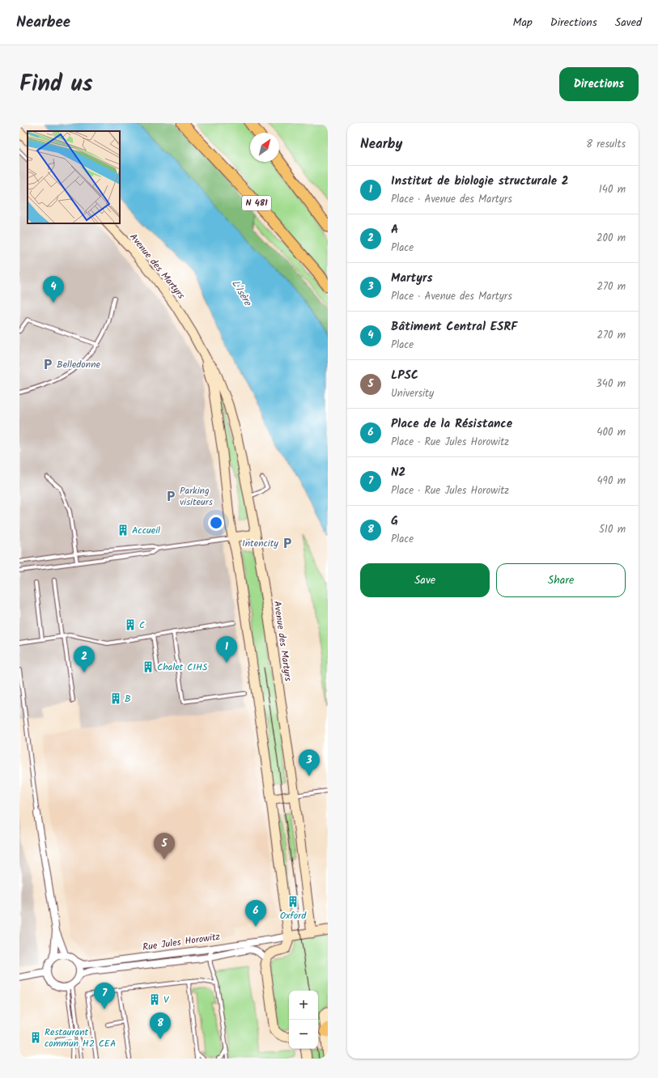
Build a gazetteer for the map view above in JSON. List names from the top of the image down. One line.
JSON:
{"streets":{"highway":["N 481"],"main road":["Avenue des Martyrs"],"street":["Rue Jules Horowitz"]},"crossings":[["Avenue des Martyrs","Rue Jules Horowitz"]],"water":["L'Isère"],"places":{"parking":["Belledonne","Parking visiteurs","Intencity"],"building":["Accueil","C","Chalet CIHS","B","Oxford","V","Restaurant commun H2 CEA"]},"north":"top right","page":{"header":"Nearbee","nav":["Map","Directions","Saved"],"title":"Find us","buttons":["Directions",["Save","Share"]],"heading":["Nearby","8 results"],"list":[{"mark":"1","name":"Institut de biologie structurale 2","note":"Place · Avenue des Martyrs","value":"140 m"},{"mark":"2","name":"A","note":"Place","value":"200 m"},{"mark":"3","name":"Martyrs","note":"Place · Avenue des Martyrs","value":"270 m"},{"mark":"4","name":"Bâtiment Central ESRF","note":"Place","value":"270 m"},{"mark":"5","name":"LPSC","note":"University","value":"340 m"},{"mark":"6","name":"Place de la Résistance","note":"Place · Rue Jules Horowitz","value":"400 m"},{"mark":"7","name":"N2","note":"Place · Rue Jules Horowitz","value":"490 m"},{"mark":"8","name":"G","note":"Place","value":"510 m"}],"pins":["4","1","2","3","5","6","7","8"],"map_buttons":["+","−"]}}
